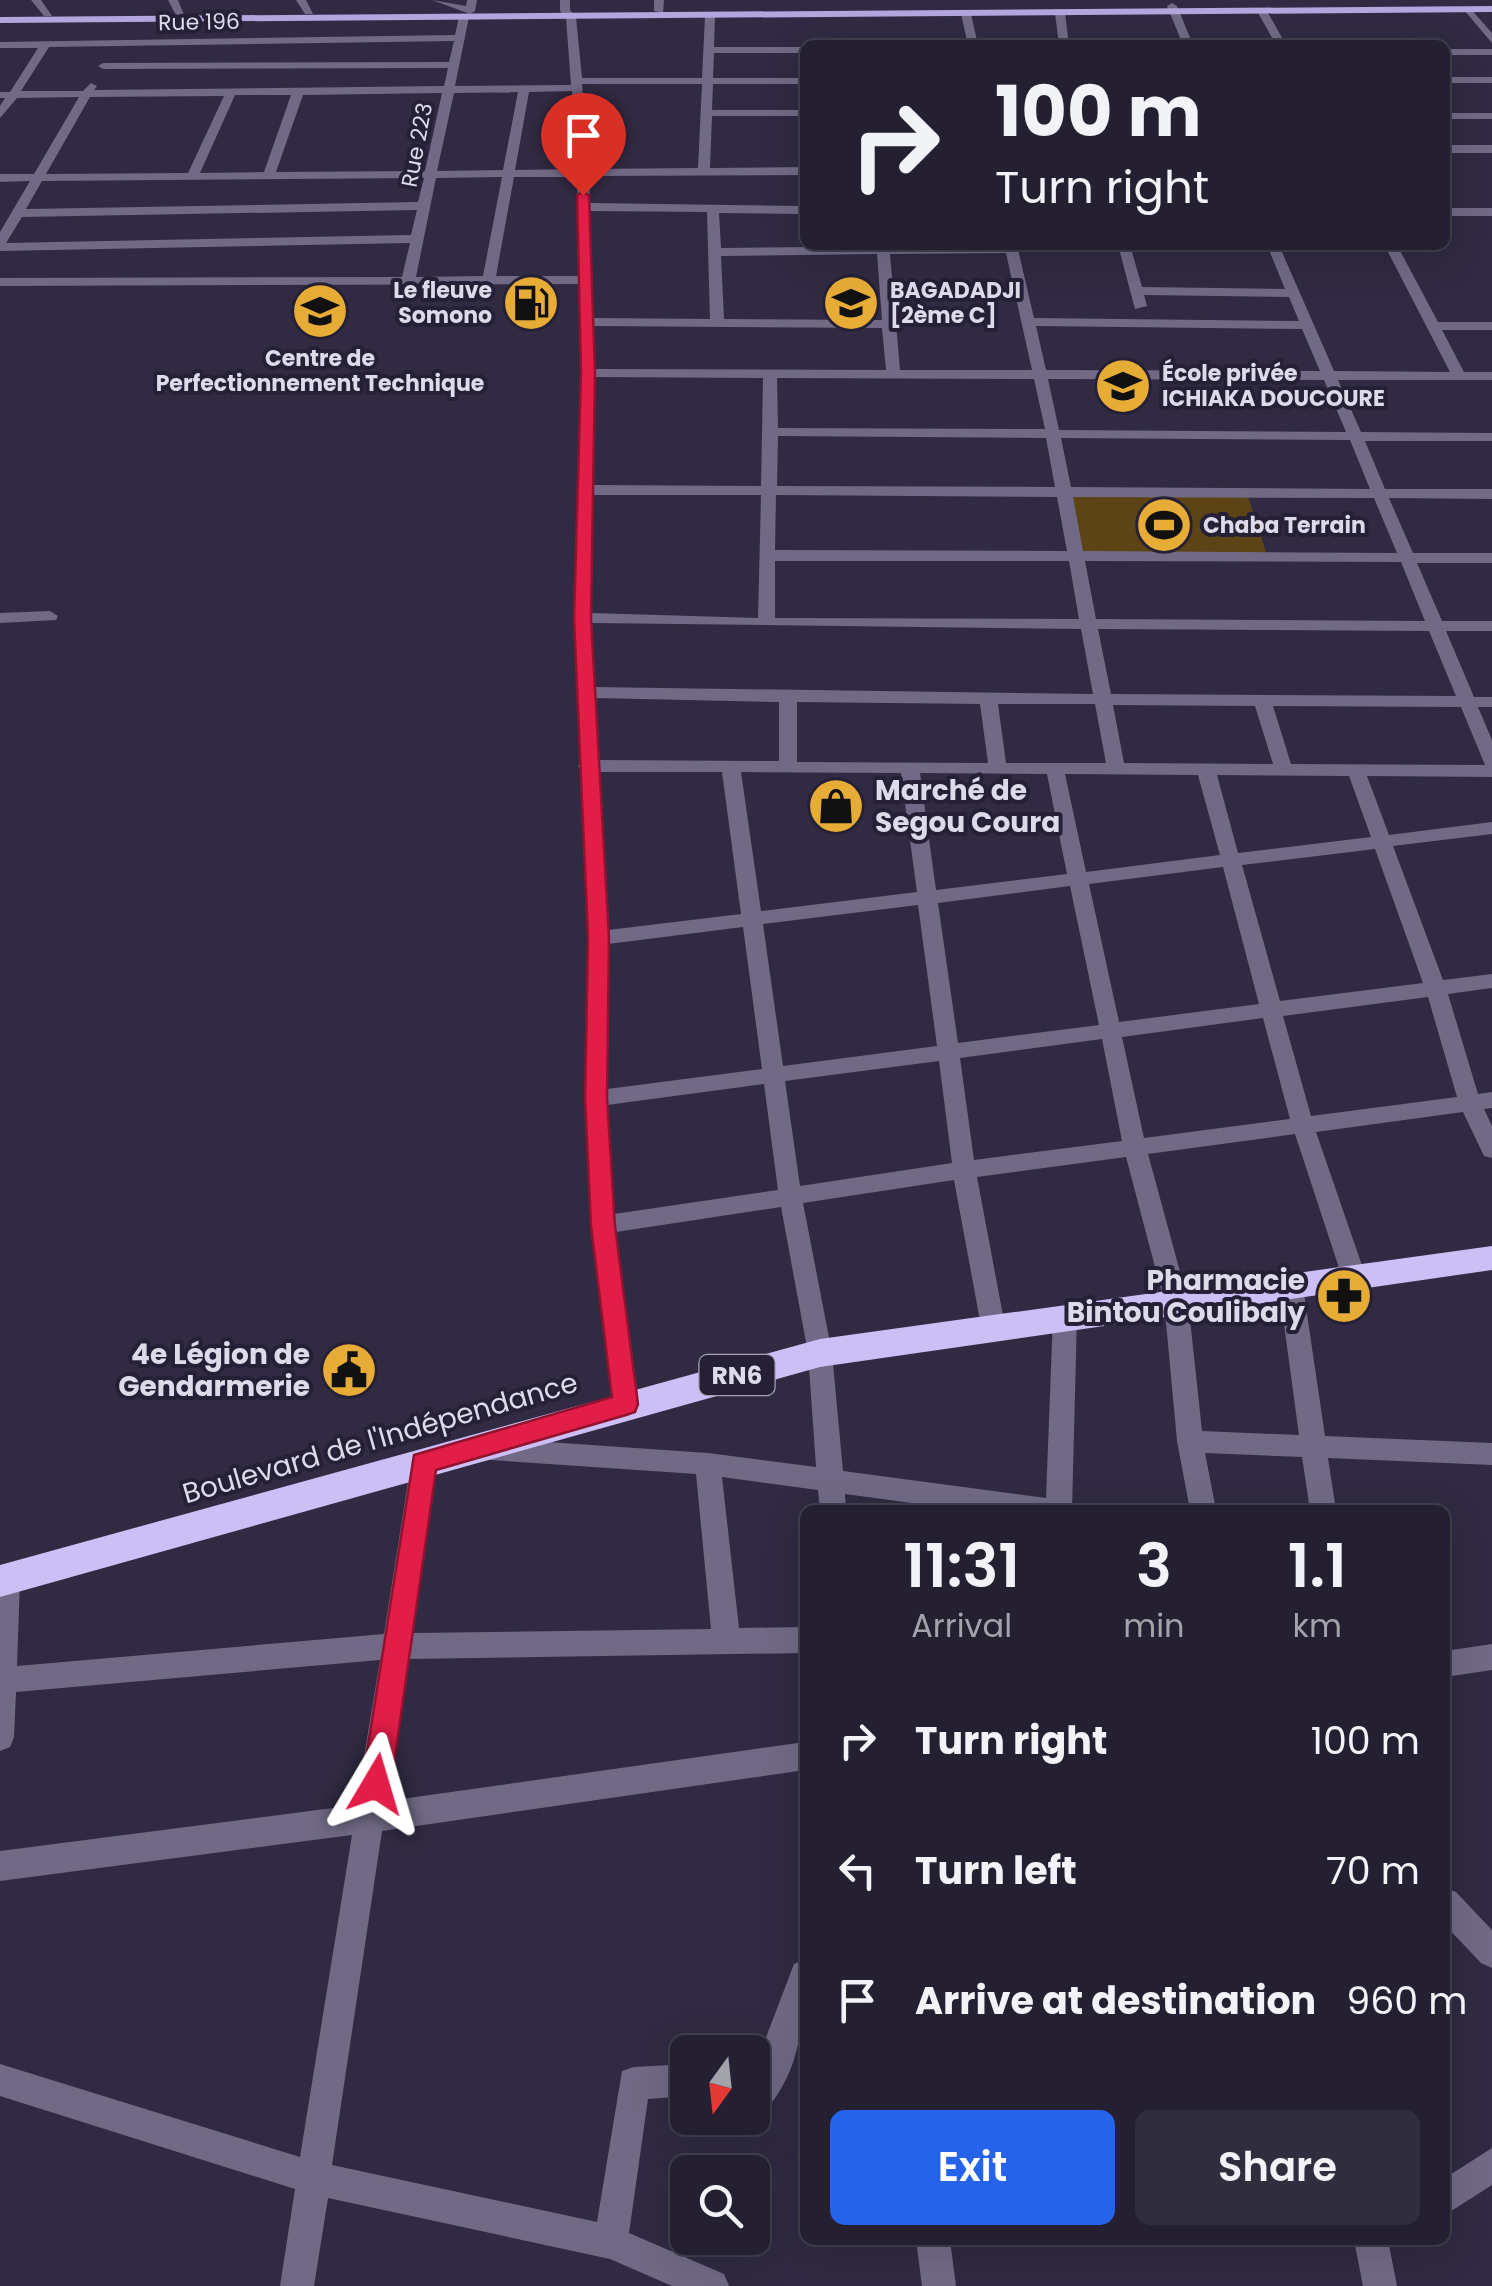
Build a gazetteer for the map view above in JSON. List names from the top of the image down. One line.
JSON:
{"streets":{"highway":["RN6","Boulevard de l'Indépendance"],"street":["Rue 196","Rue 223"]},"crossings":[["Rue 196","Rue 223"]],"places":{"fuel station":["Le fleuve Somono"],"school or university":["BAGADADJI [2ème C]","Centre de Perfectionnement Technique","École privée ICHIAKA DOUCOURE"],"sports":["Chaba Terrain"],"shop":["Marché de Segou Coura"],"pharmacy":["Pharmacie Bintou Coulibaly"],"public building":["4e Légion de Gendarmerie"]},"north":"bottom","page":{"turn":["100 m","Turn right"],"eta":["11:31","Arrival","3","min","1.1","km"],"list":[{"name":"Turn right","value":"100 m"},{"name":"Turn left","value":"70 m"},{"name":"Arrive at destination","value":"960 m"}],"buttons":["Exit","Share"]}}
